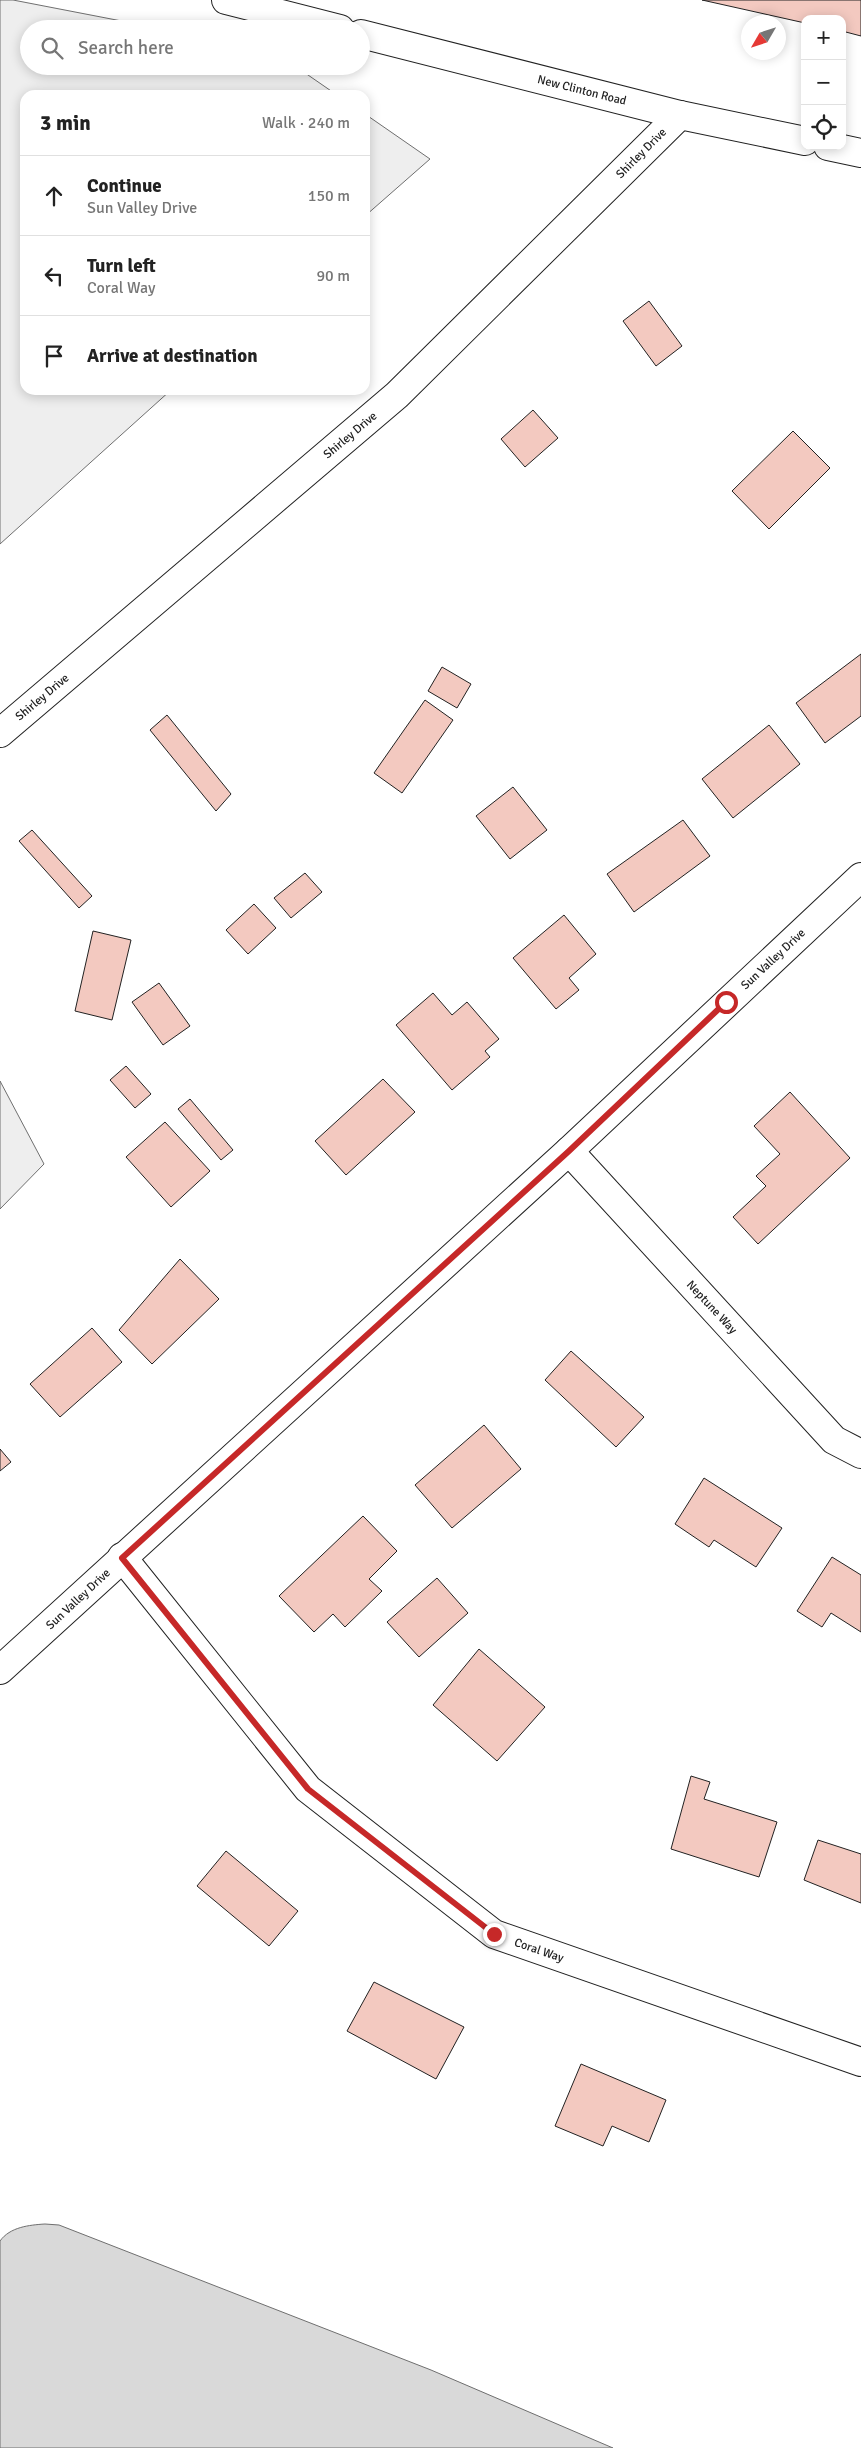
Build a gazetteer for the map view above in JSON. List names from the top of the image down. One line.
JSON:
{"streets":{"street":["New Clinton Road","Shirley Drive","Sun Valley Drive","Neptune Way","Coral Way"]},"crossings":[["New Clinton Road","Shirley Drive"],["Sun Valley Drive","Neptune Way"],["Sun Valley Drive","Coral Way"]],"north":"bottom left","page":{"map_buttons":["+","−"],"search":"Search here","heading":["3 min","Walk · 240 m"],"list":[["Continue","Sun Valley Drive","150 m"],["Turn left","Coral Way","90 m"],"Arrive at destination"]}}
